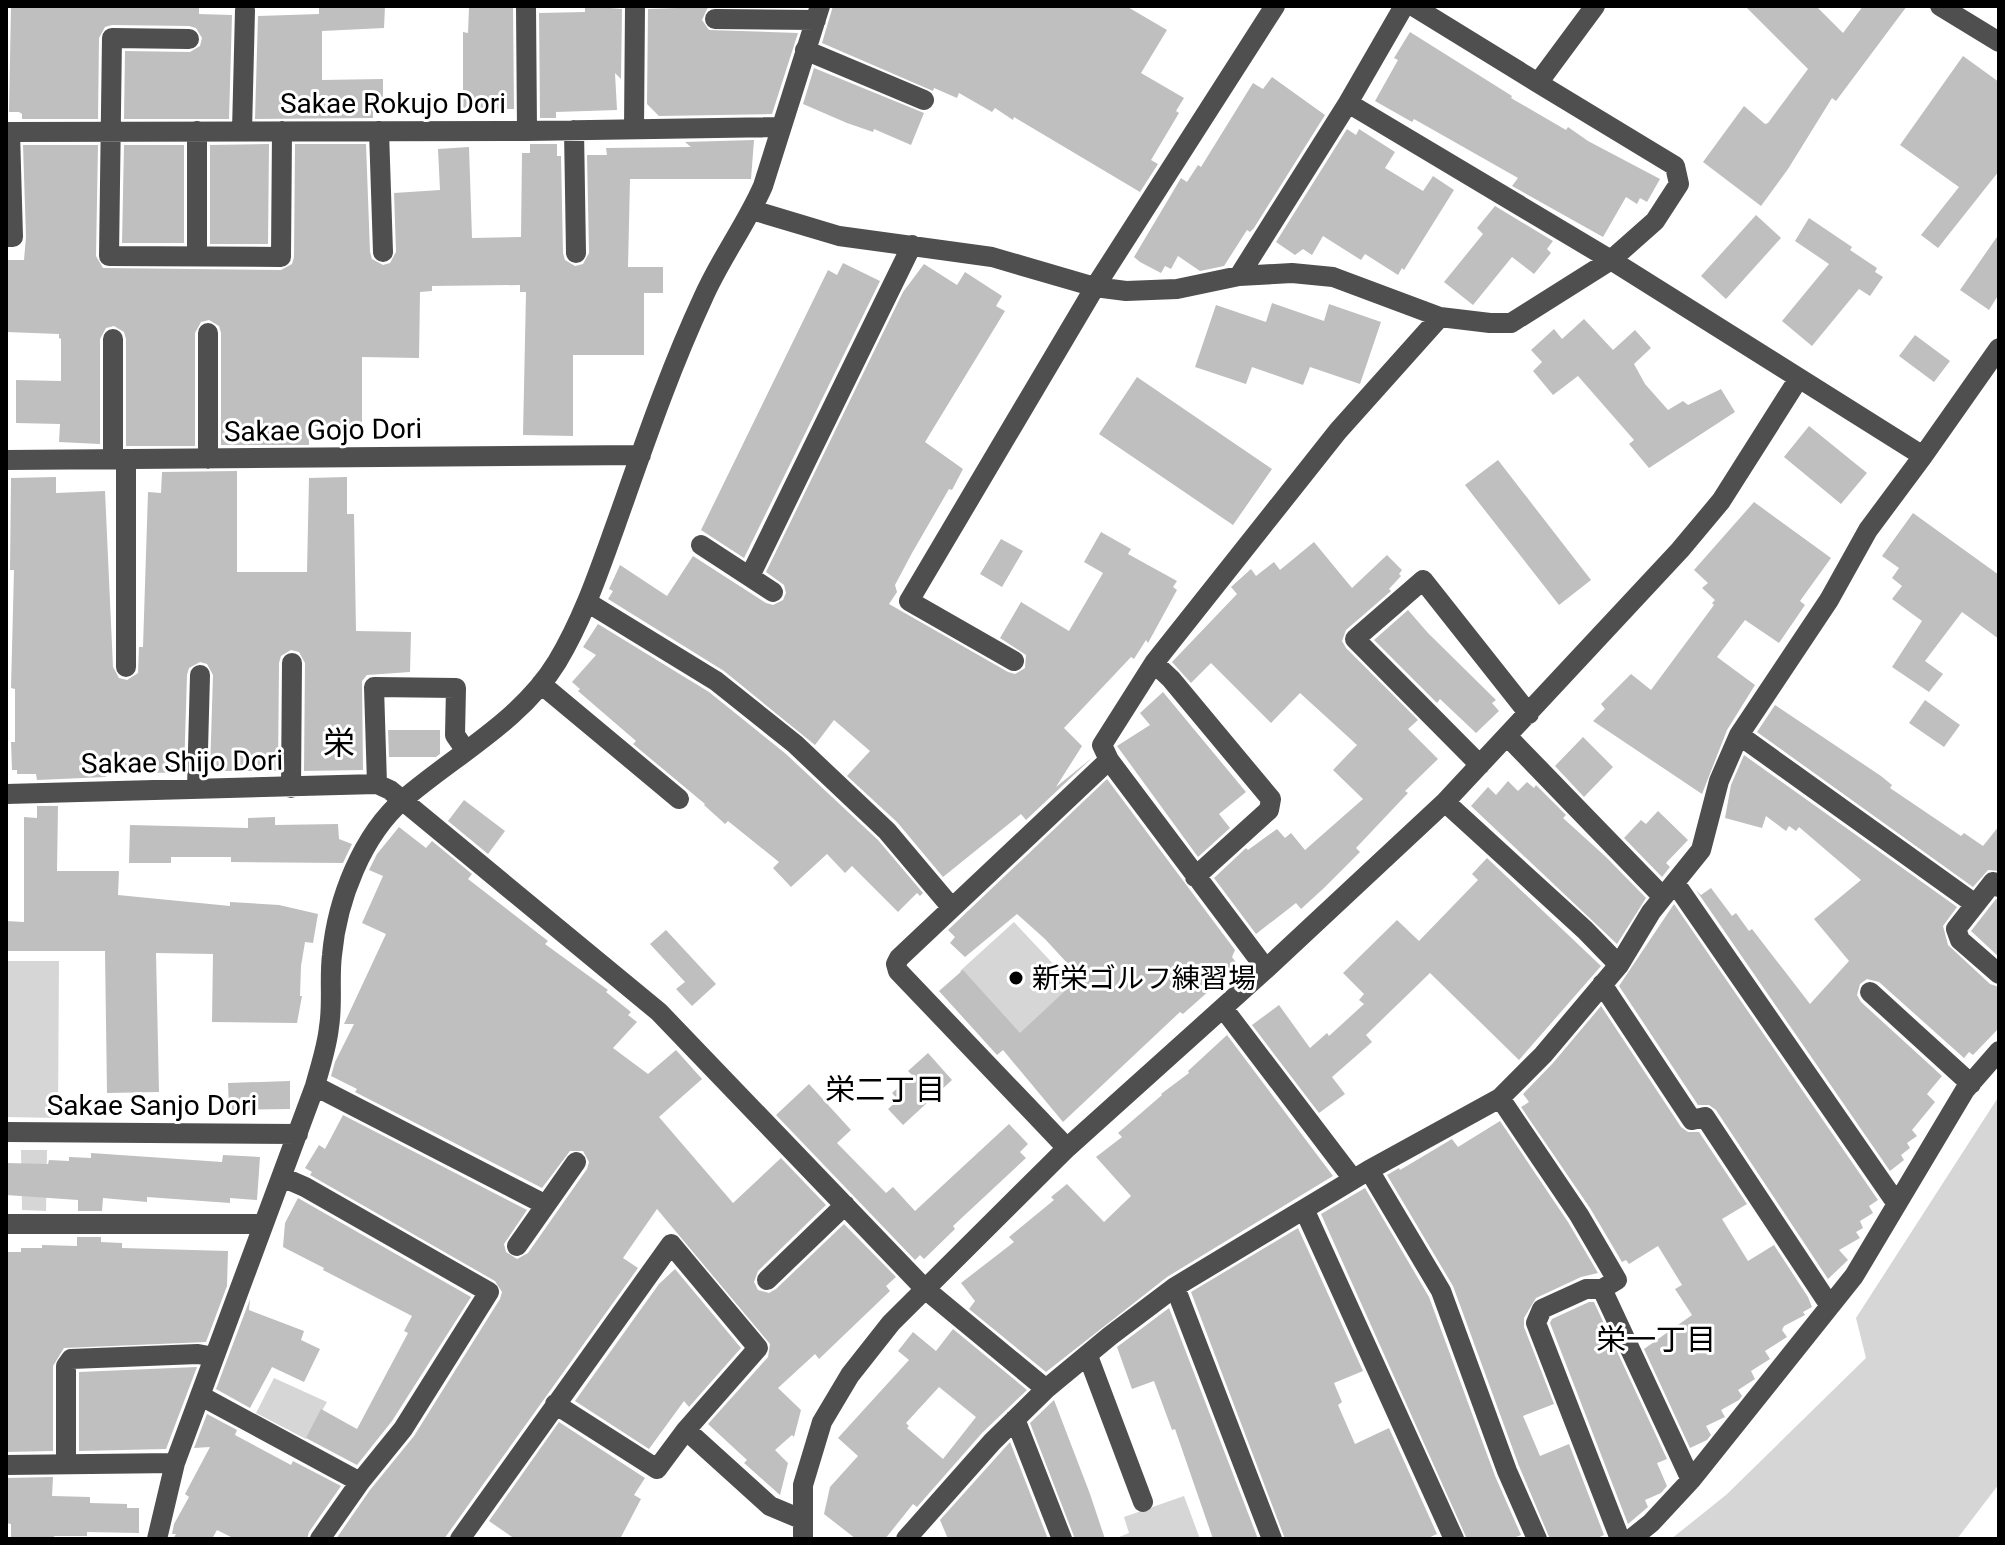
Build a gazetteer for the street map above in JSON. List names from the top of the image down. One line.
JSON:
{"streets":{"street":["Sakae Rokujo Dori","Sakae Gojo Dori","Sakae Shijo Dori","Sakae Sanjo Dori"]},"districts":["栄","栄二丁目","栄一丁目"],"places":["新栄ゴルフ練習場"]}
